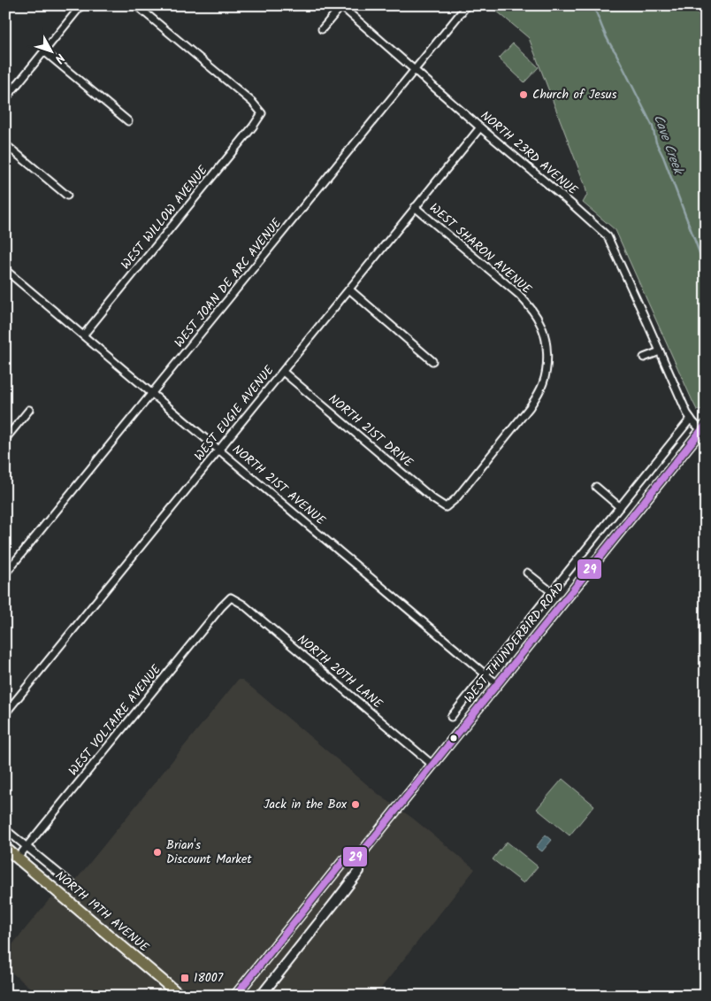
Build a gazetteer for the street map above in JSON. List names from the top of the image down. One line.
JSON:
{"streets":{"main road":["WEST THUNDERBIRD ROAD","NORTH 19TH AVENUE"],"street":["NORTH 23RD AVENUE","WEST WILLOW AVENUE","WEST SHARON AVENUE","WEST JOAN DE ARC AVENUE","WEST EUGIE AVENUE","NORTH 21ST DRIVE","NORTH 21ST AVENUE","NORTH 20TH LANE","WEST VOLTAIRE AVENUE"]},"crossings":[["NORTH 23RD AVENUE","WEST JOAN DE ARC AVENUE"],["NORTH 23RD AVENUE","WEST EUGIE AVENUE"],["NORTH 23RD AVENUE","WEST THUNDERBIRD ROAD"],["WEST WILLOW AVENUE","NORTH 21ST AVENUE"],["WEST SHARON AVENUE","WEST EUGIE AVENUE"],["WEST SHARON AVENUE","NORTH 21ST DRIVE"],["WEST JOAN DE ARC AVENUE","NORTH 21ST AVENUE"],["WEST EUGIE AVENUE","NORTH 21ST DRIVE"],["WEST EUGIE AVENUE","NORTH 21ST AVENUE"],["NORTH 21ST AVENUE","WEST THUNDERBIRD ROAD"],["WEST THUNDERBIRD ROAD","NORTH 20TH LANE"],["NORTH 20TH LANE","WEST VOLTAIRE AVENUE"],["WEST VOLTAIRE AVENUE","NORTH 19TH AVENUE"]],"water":["Cave Creek"],"places":{"other":["Church of Jesus","Jack in the Box","Brian's Discount Market"],"transit":["18007"]},"lines":["transit line 29"],"north":"bottom right"}
